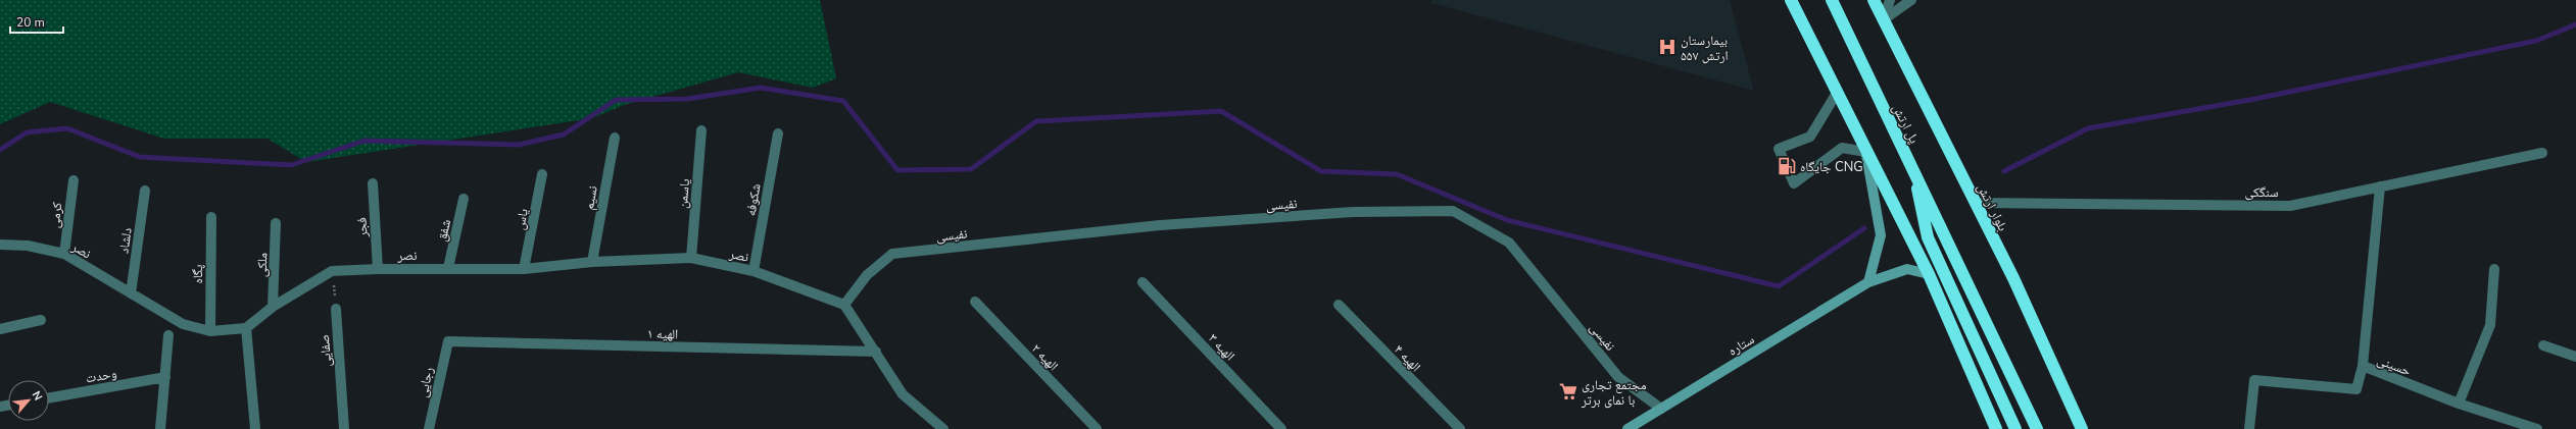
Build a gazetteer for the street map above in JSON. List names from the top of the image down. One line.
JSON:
{"streets":{"highway":["پل ارتش","بلوار ارتش"],"street":["سنگکی","یاسمن","نسیم","شکوفه","نفیسی","کرمی","یاس","فجر","شفق","دلشاد","نصر","ملکی","پگاه","الهیه ۱","ستاره","الهیه ۳","صفایی","الهیه ۲","الهیه ۴","حسینی","وحدت","رجایی"]},"crossings":[["سنگکی","بلوار ارتش"],["یاسمن","نصر"],["نسیم","نصر"],["شکوفه","نصر"],["نفیسی","نصر"],["نفیسی","ستاره"],["کرمی","نصر"],["یاس","نصر"],["فجر","نصر"],["شفق","نصر"],["دلشاد","نصر"],["نصر","ملکی"],["نصر","پگاه"],["الهیه ۱","رجایی"]],"places":{"hospital":["بیمارستان ۵۵۷ ارتش"],"fuel station":["جایگاه CNG"],"supermarket":["مجتمع تجاری با نمای برتر"]},"scale_bar":"20 m","north":"top right"}
